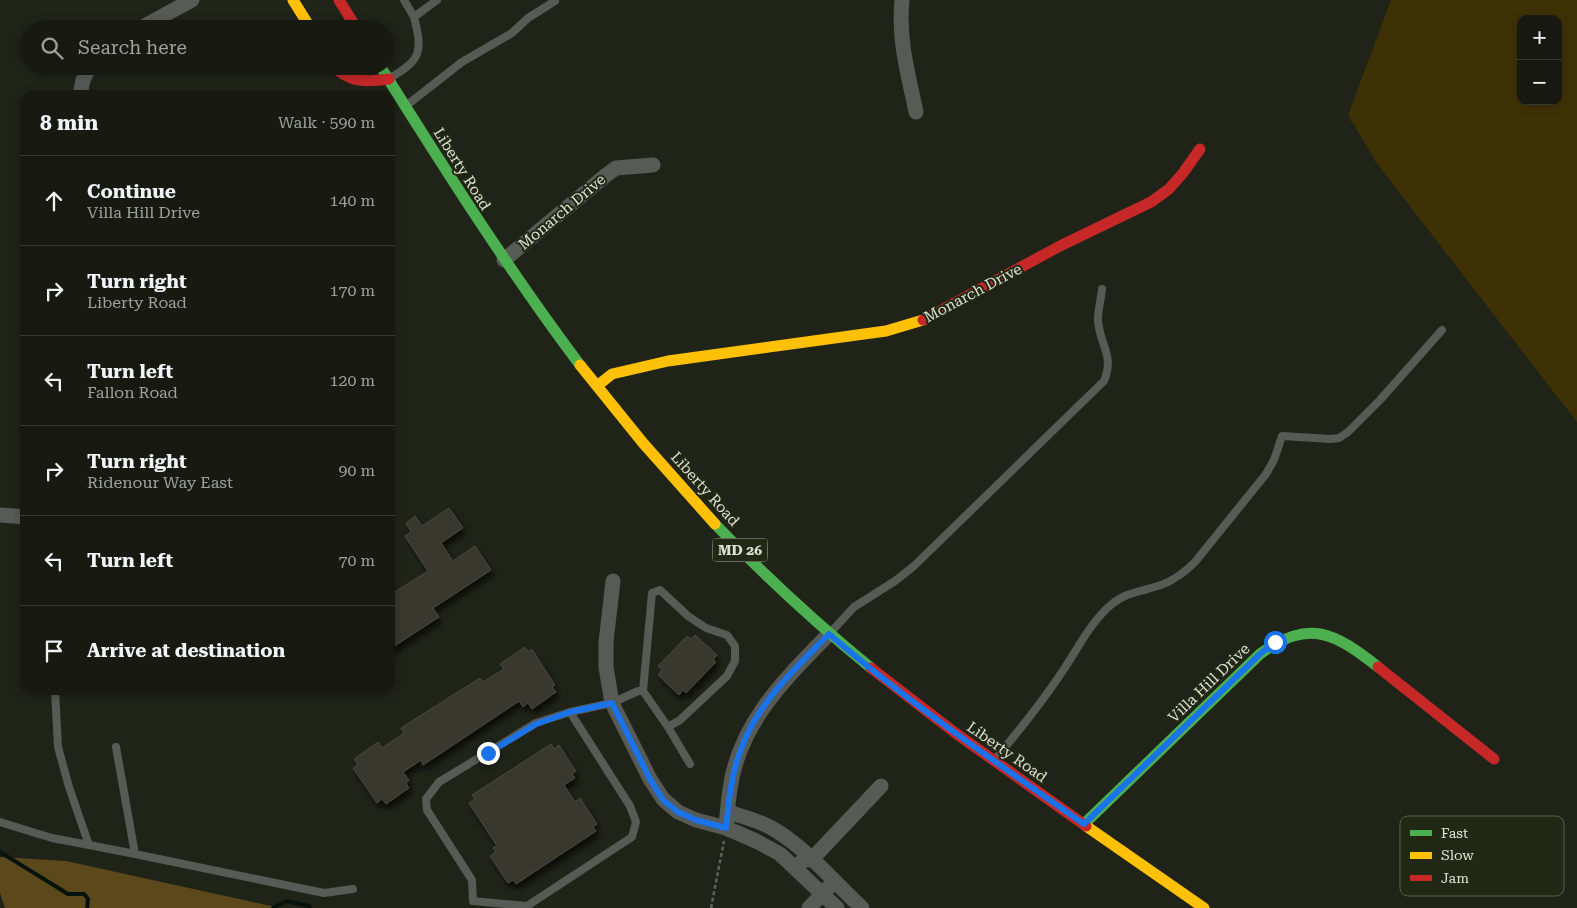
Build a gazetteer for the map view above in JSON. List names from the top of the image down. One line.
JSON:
{"streets":{"street":["Liberty Road","Monarch Drive","MD 26","Villa Hill Drive"]},"crossings":[["Liberty Road","Monarch Drive"],["Liberty Road","Villa Hill Drive"]],"legend":["Fast","Slow","Jam"],"page":{"map_buttons":["+","−"],"search":"Search here","heading":["8 min","Walk · 590 m"],"list":[["Continue","Villa Hill Drive","140 m"],["Turn right","Liberty Road","170 m"],["Turn left","Fallon Road","120 m"],["Turn right","Ridenour Way East","90 m"],["Turn left","70 m"],"Arrive at destination"]}}
